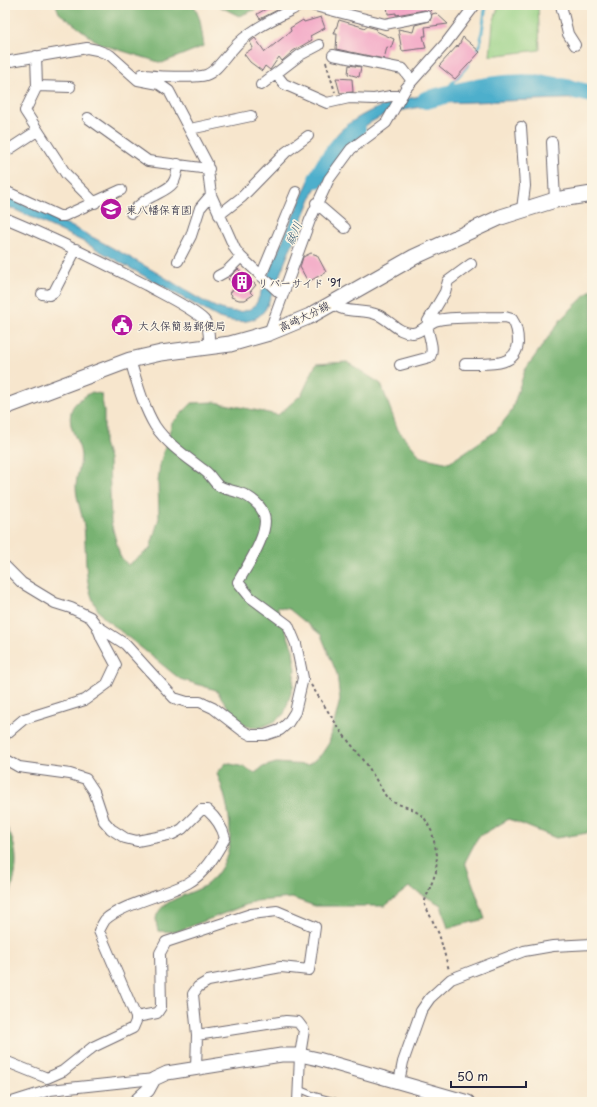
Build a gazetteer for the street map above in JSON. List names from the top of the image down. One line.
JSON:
{"streets":{"main road":["高崎大分線"]},"water":["祓川"],"places":{"school or university":["東八幡保育園"],"building":["リバーサイド '91"],"public building":["大久保簡易郵便局"]},"scale_bar":"50 m"}
